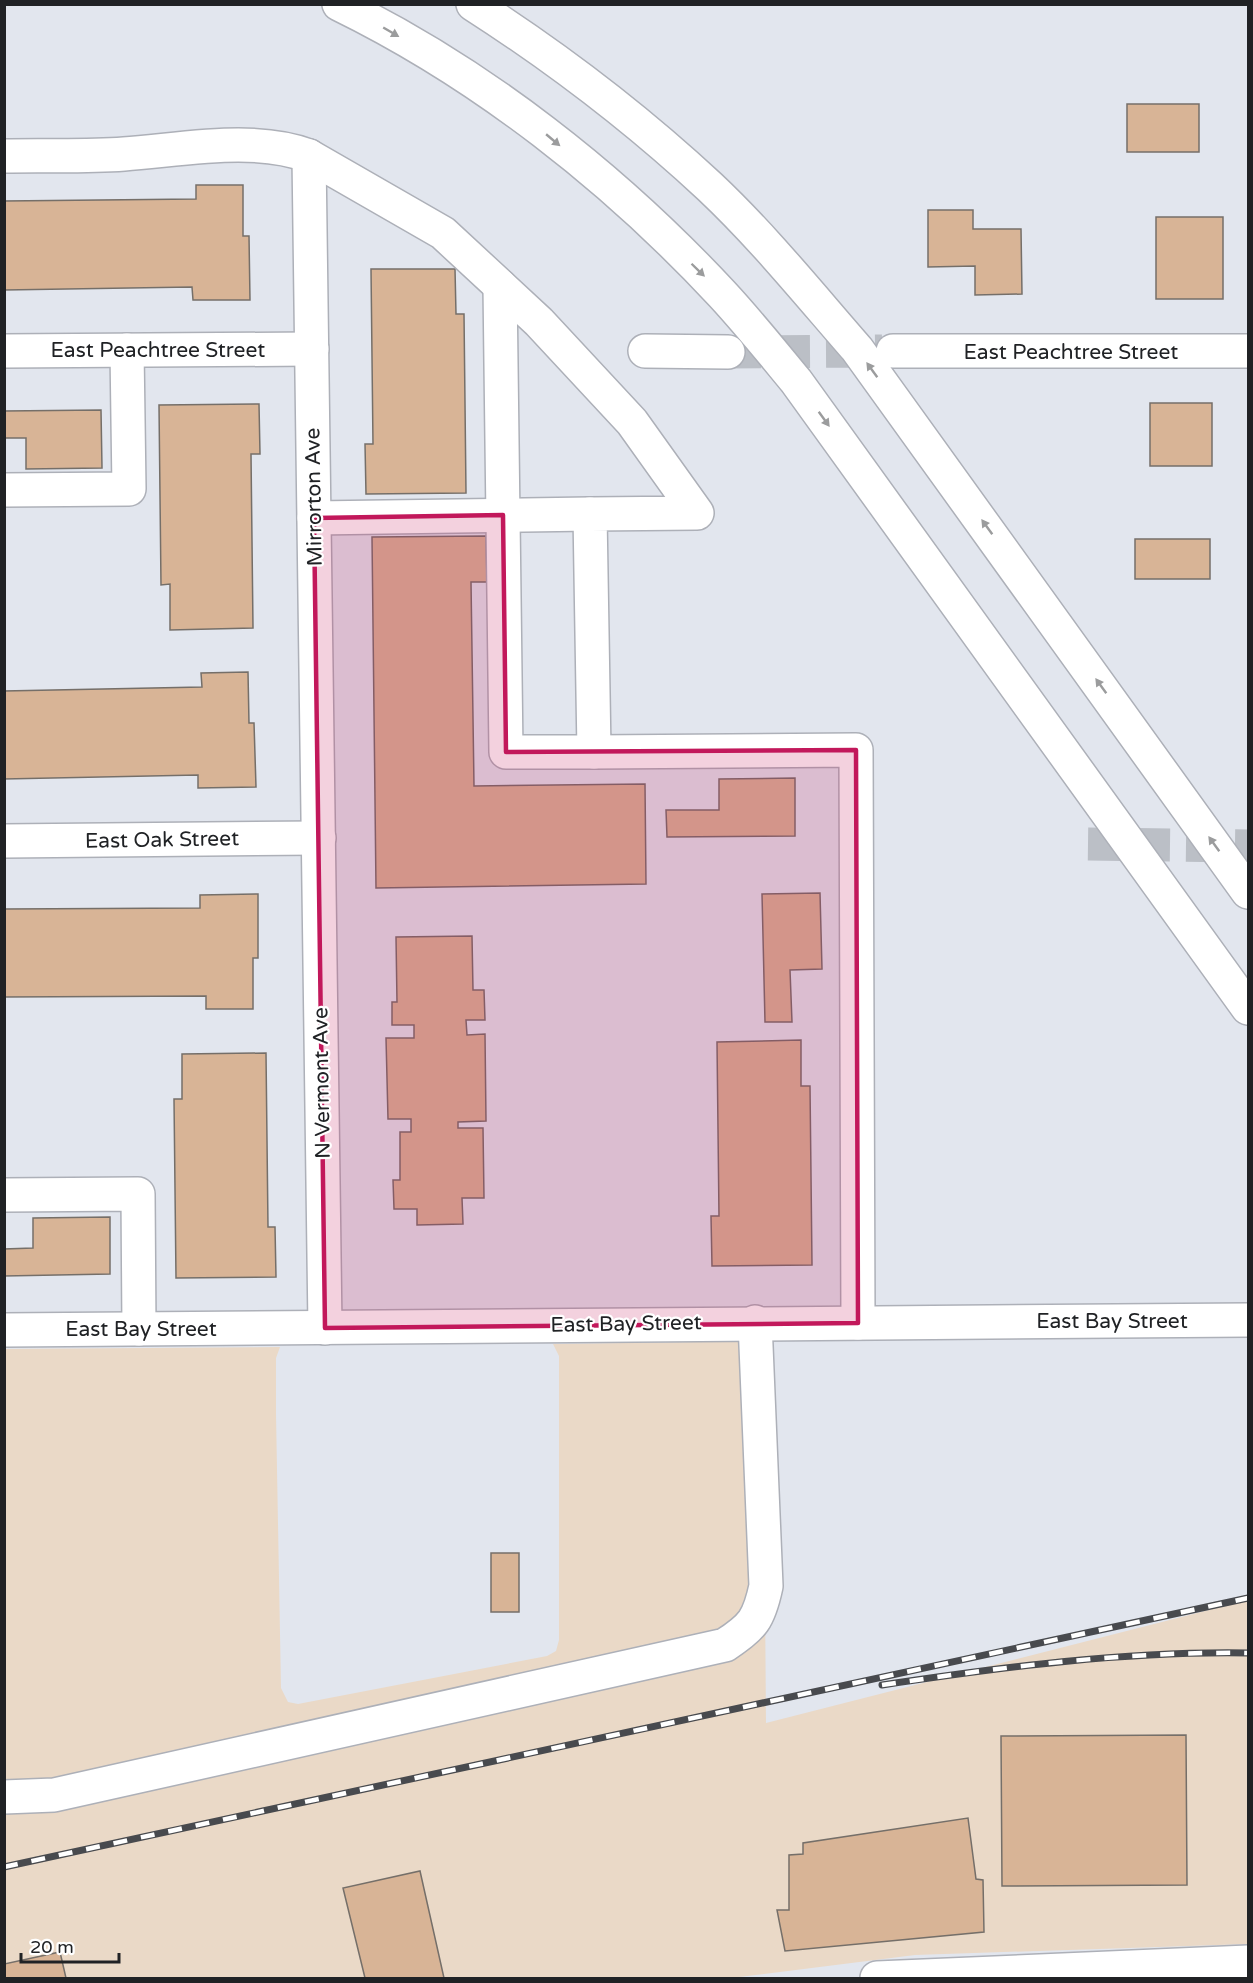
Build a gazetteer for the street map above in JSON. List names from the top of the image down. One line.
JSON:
{"streets":{"street":["East Peachtree Street","Mirrorton Ave","East Oak Street","N Vermont Ave","East Bay Street"]},"crossings":[["East Peachtree Street","Mirrorton Ave"],["Mirrorton Ave","East Oak Street"],["Mirrorton Ave","N Vermont Ave"],["East Oak Street","N Vermont Ave"],["N Vermont Ave","East Bay Street"]],"scale_bar":"20 m"}
